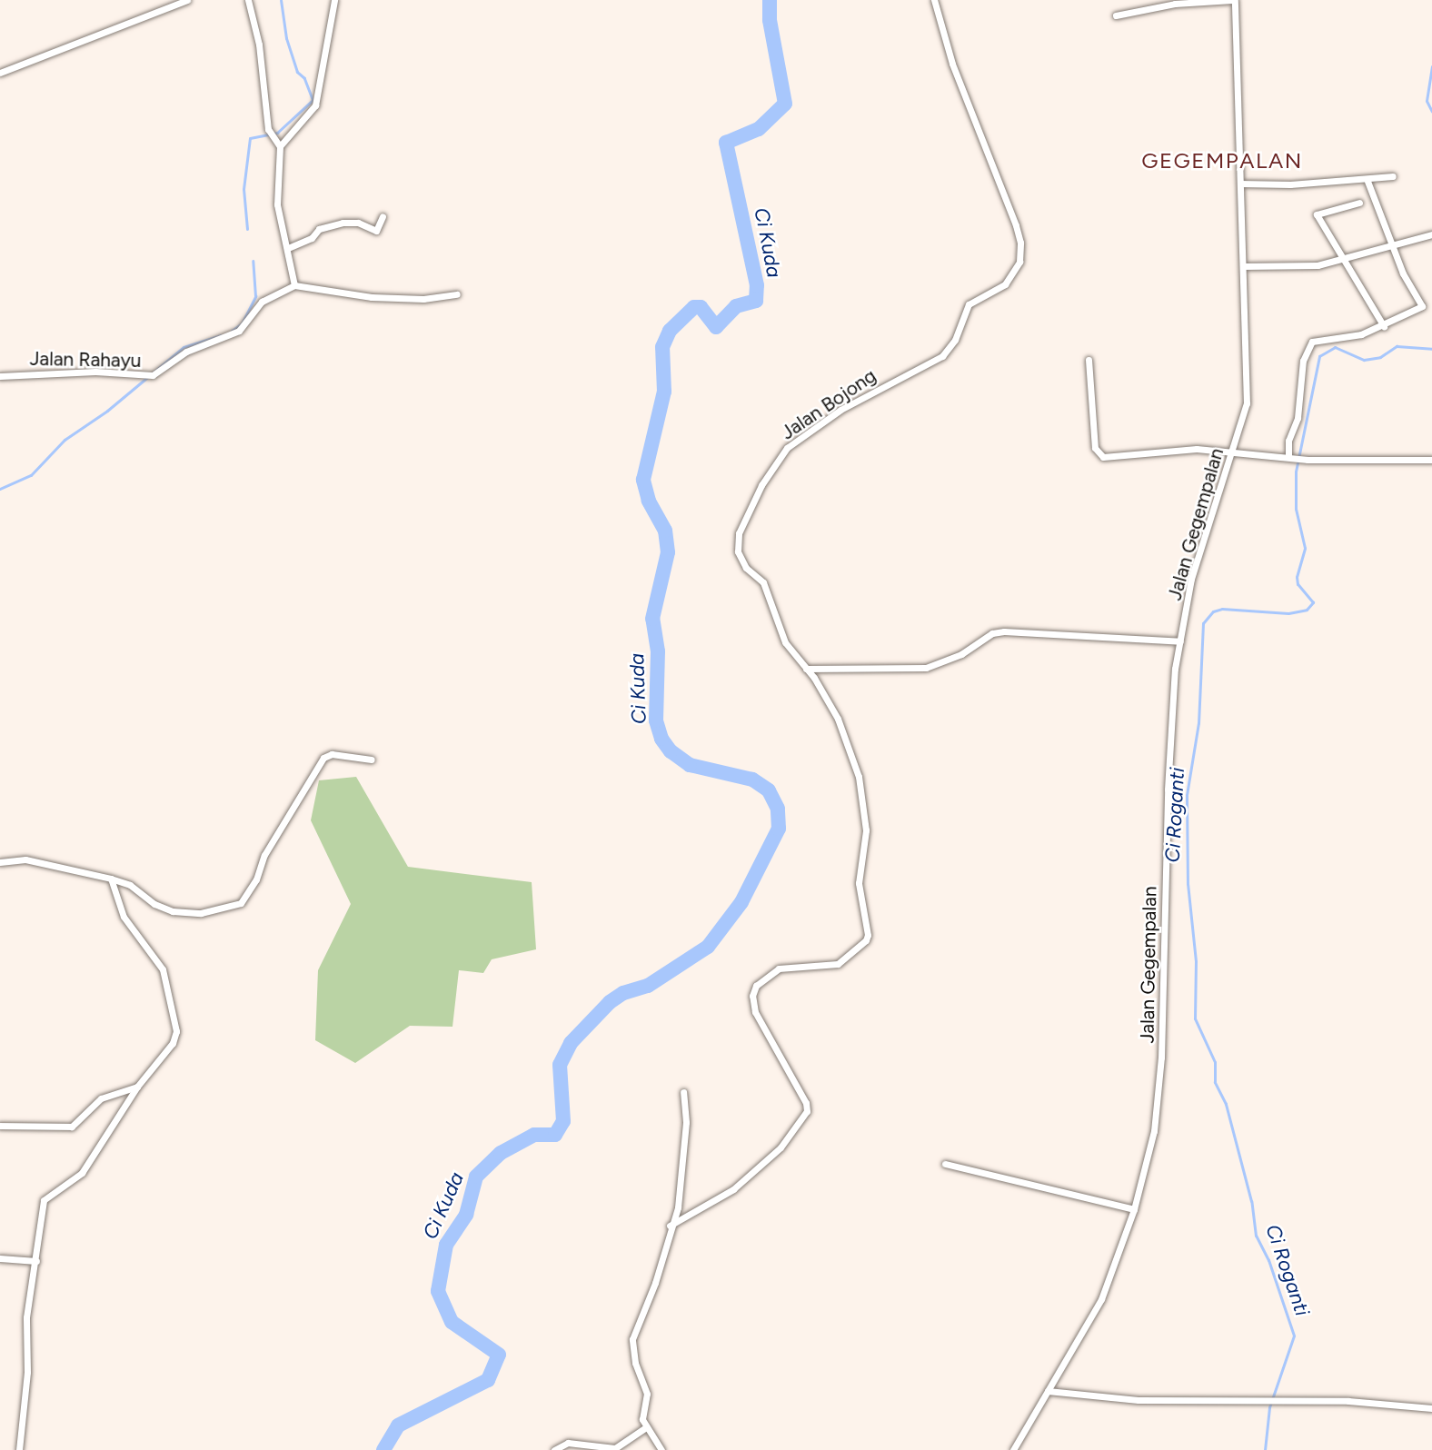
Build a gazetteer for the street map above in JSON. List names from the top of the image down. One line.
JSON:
{"streets":{"street":["Jalan Rahayu","Jalan Bojong","Jalan Gegempalan"]},"districts":["GEGEMPALAN"],"water":["Ci Kuda","Ci Roganti"]}
